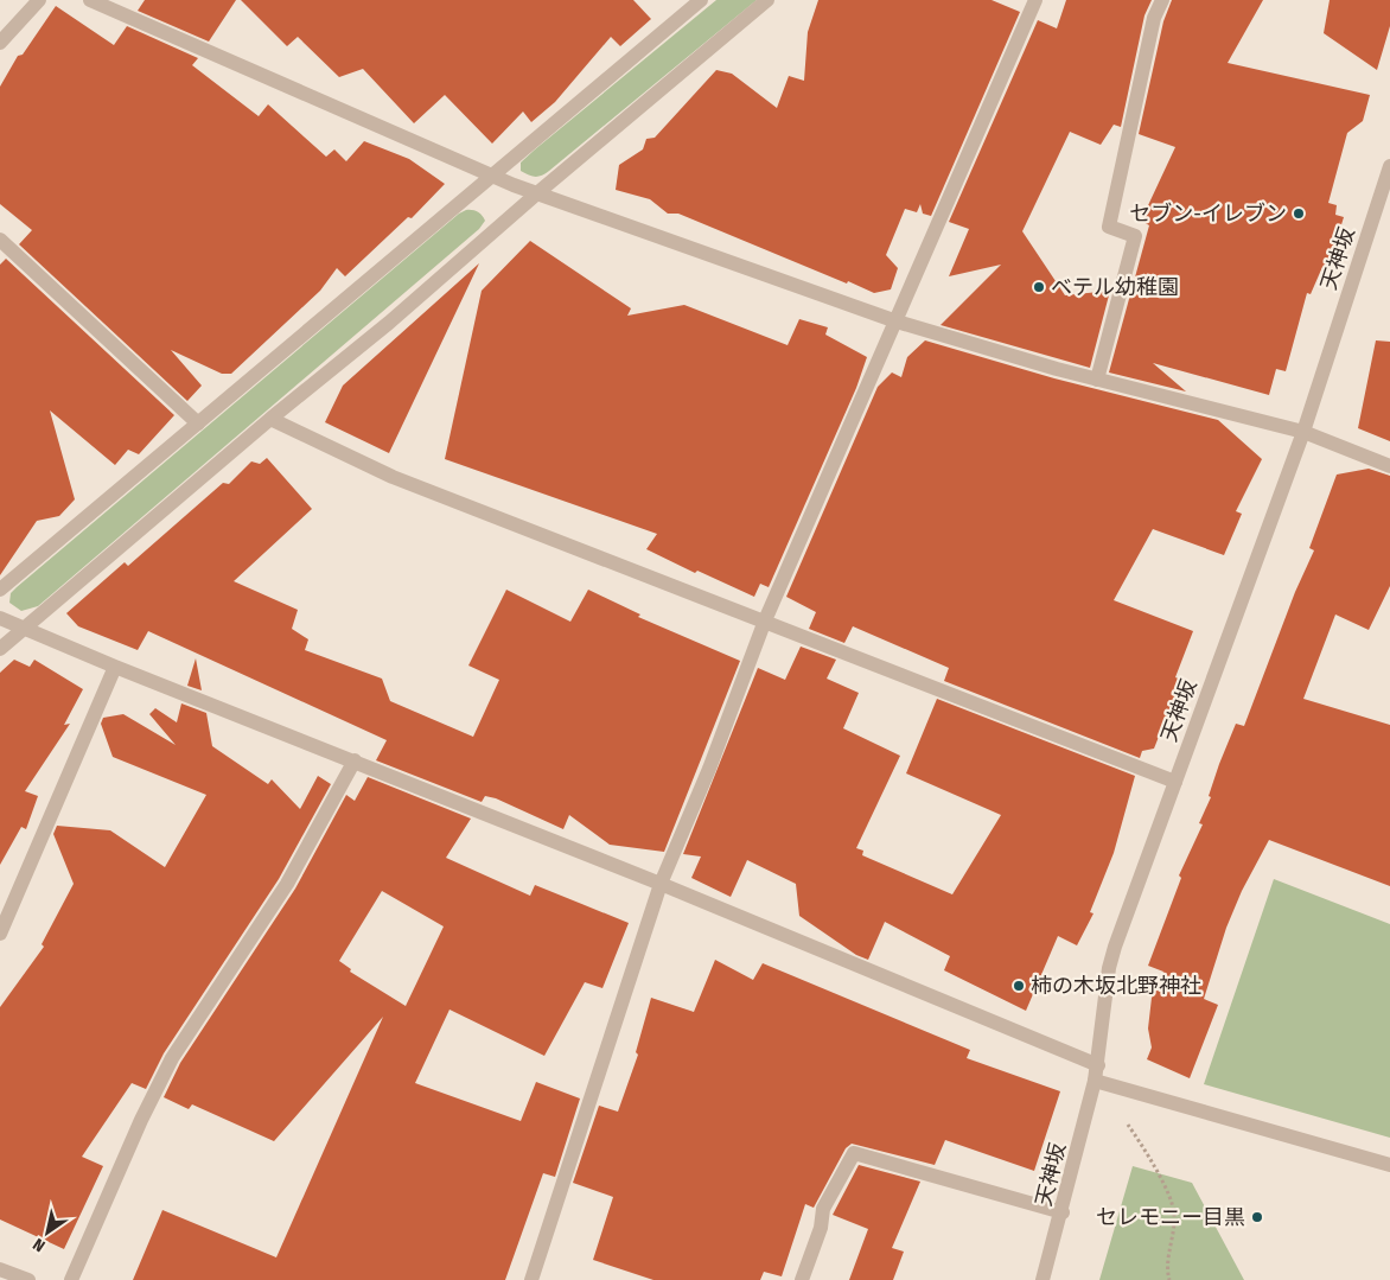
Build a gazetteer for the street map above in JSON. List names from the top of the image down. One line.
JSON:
{"streets":{"street":["天神坂"]},"places":["セブン-イレブン","ベテル幼稚園","柿の木坂北野神社","セレモニー目黒"],"north":"bottom left"}
